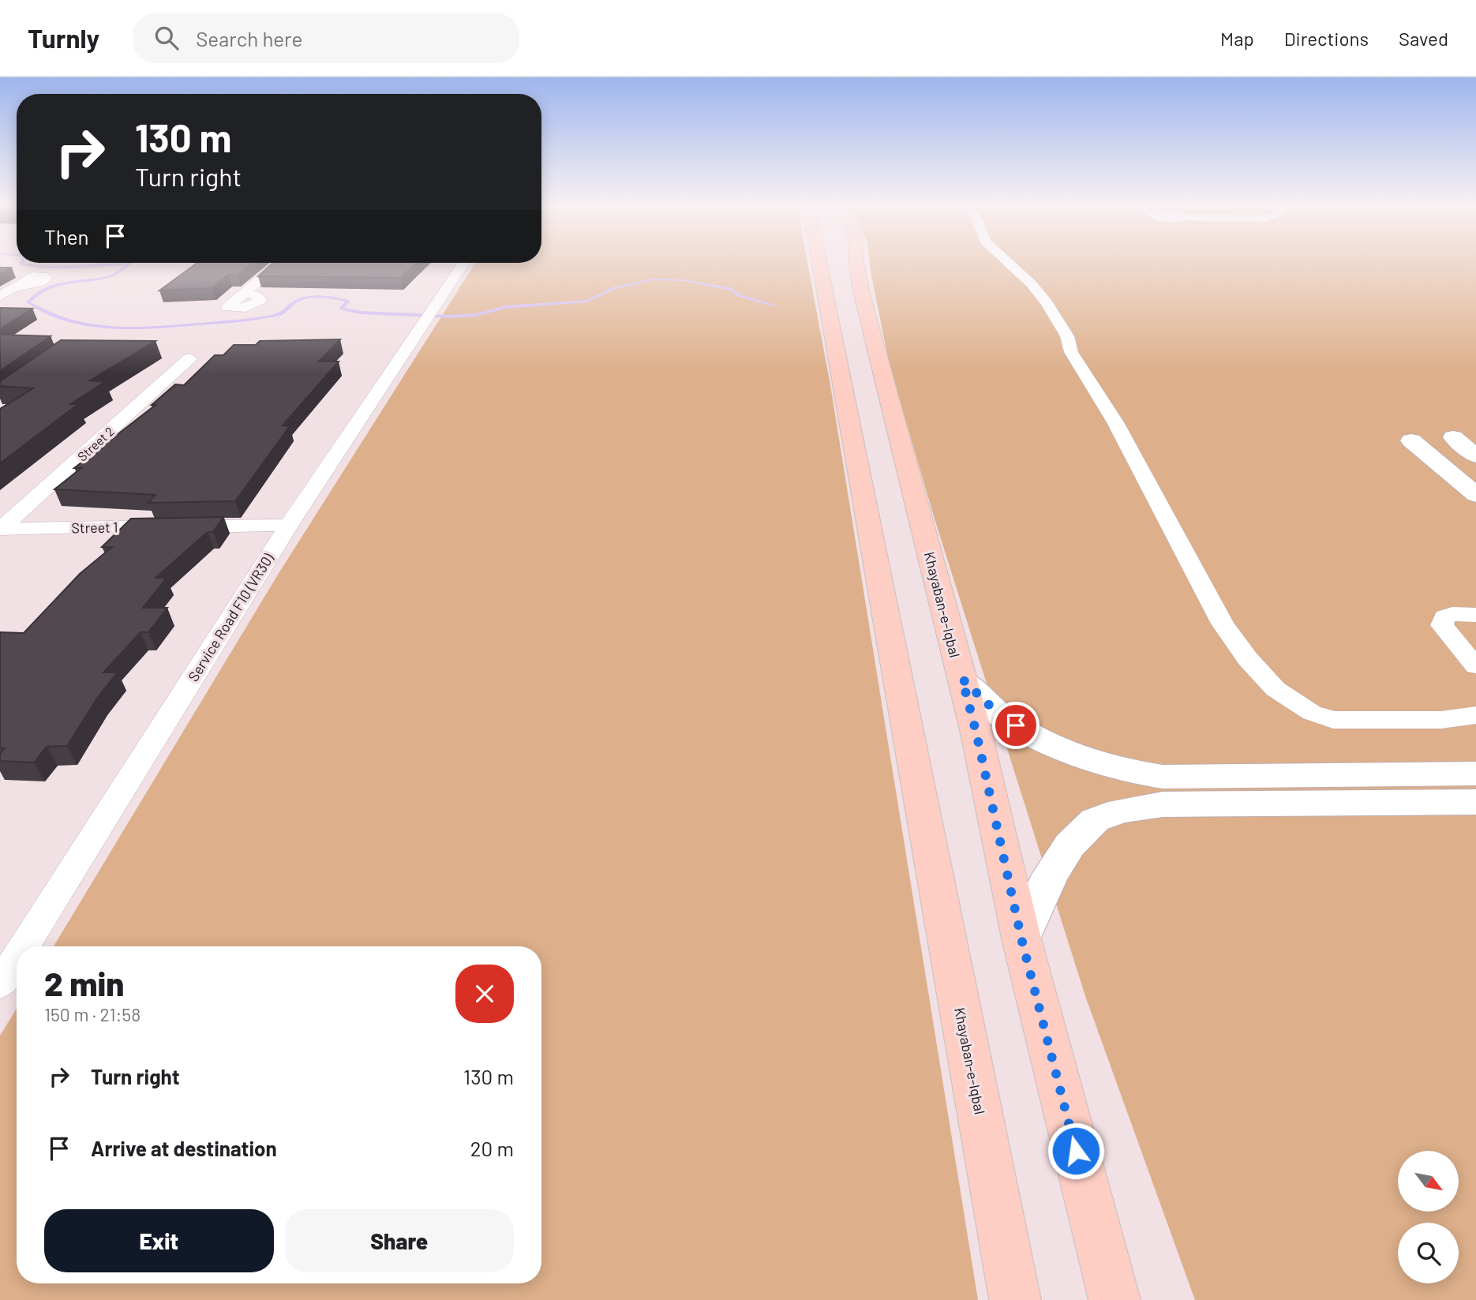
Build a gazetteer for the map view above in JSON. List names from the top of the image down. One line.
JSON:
{"streets":{"main road":["Khayaban-e-Iqbal"],"street":["Street 2","Street 1","Service Road F10 (VR30)"]},"crossings":[["Street 2","Street 1"],["Street 1","Service Road F10 (VR30)"]],"north":"bottom right","page":{"header":"Turnly","search":"Search here","nav":["Map","Directions","Saved"],"turn":["130 m","Turn right"],"then":"Then","heading":["2 min","150 m · 21:58"],"list":[{"name":"Turn right","value":"130 m"},{"name":"Arrive at destination","value":"20 m"}],"buttons":["Exit","Share"]}}
